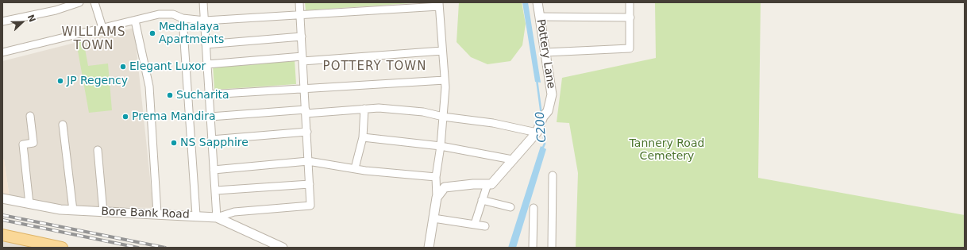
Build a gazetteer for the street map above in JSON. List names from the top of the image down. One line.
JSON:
{"streets":{"street":["Pottery Lane","Bore Bank Road"]},"districts":["WILLIAMS TOWN","POTTERY TOWN"],"water":["C200"],"parks":["Tannery Road Cemetery"],"places":["Medhalaya Apartments","Elegant Luxor","JP Regency","Sucharita","Prema Mandira","NS Sapphire"],"north":"right"}
